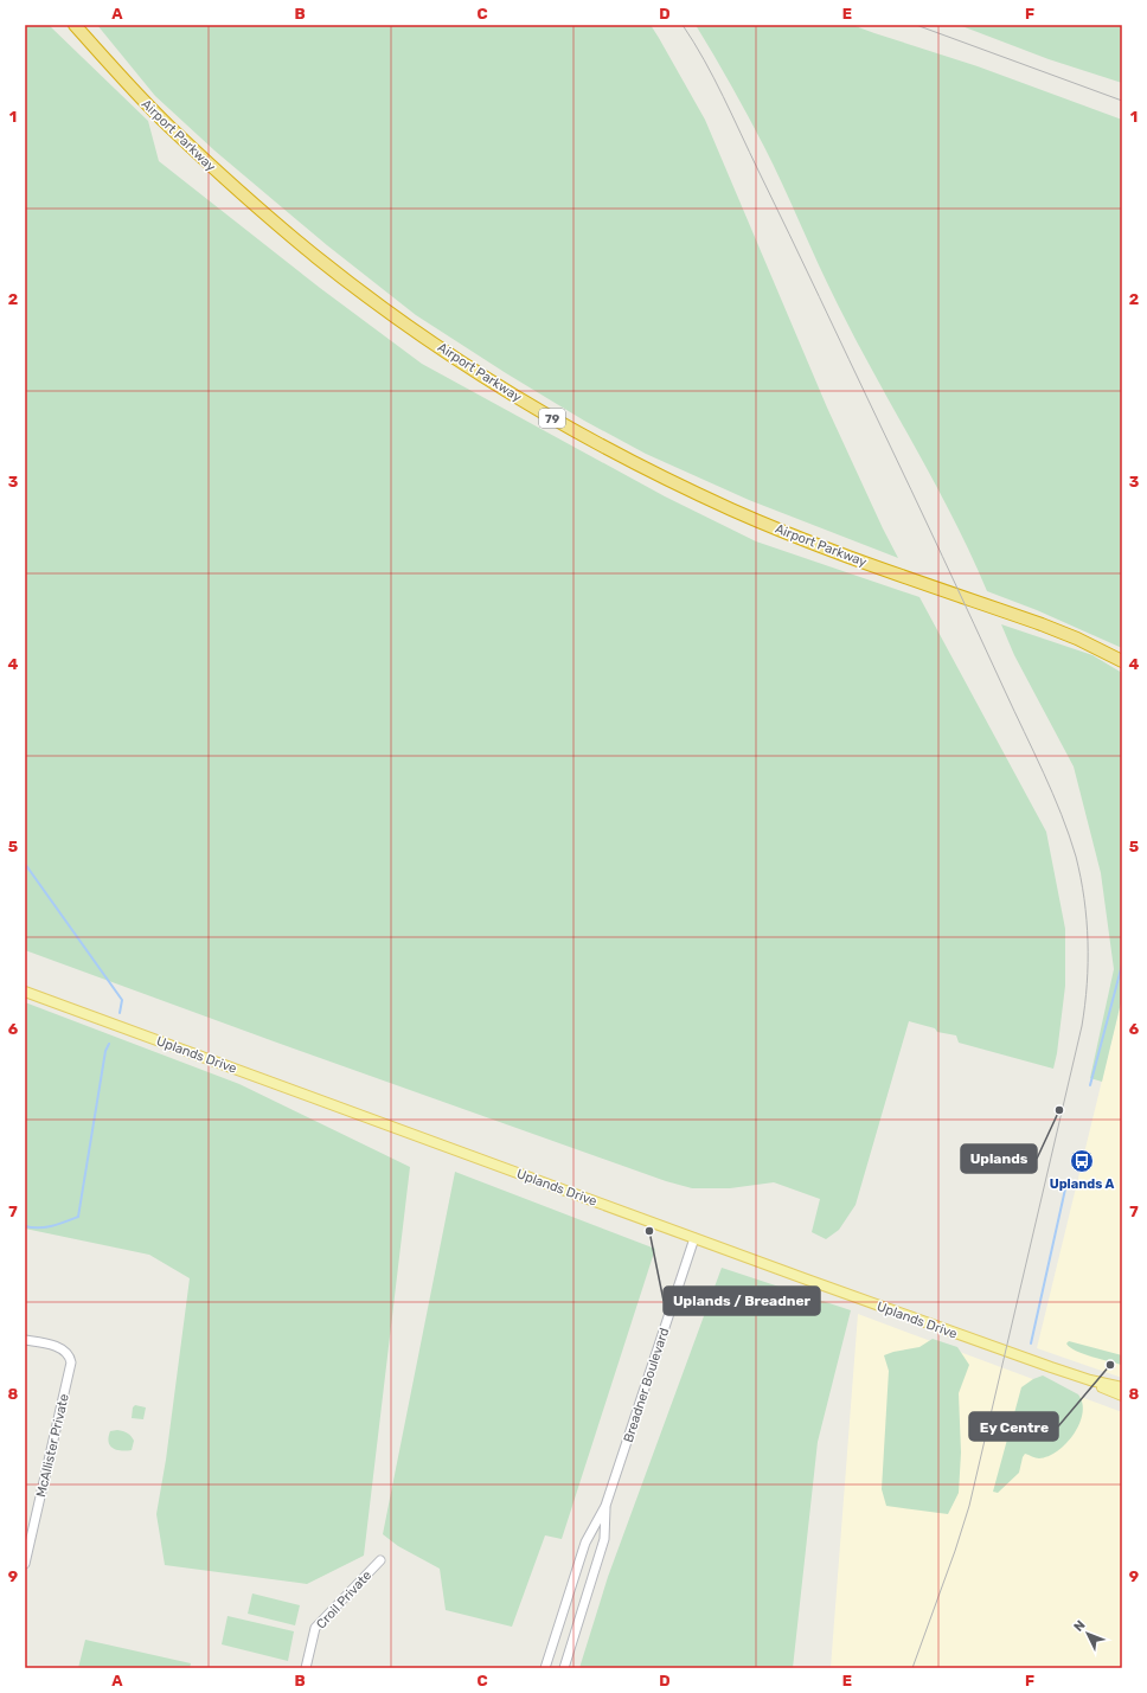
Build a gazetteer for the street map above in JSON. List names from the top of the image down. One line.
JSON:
{"streets":{"highway":["Airport Parkway","79"],"main road":["Uplands Drive"],"street":["Breadner Boulevard","McAllister Private","Croil Private"]},"crossings":[["Uplands Drive","Breadner Boulevard"]],"places":{"other":["Uplands","Uplands / Breadner","Ey Centre"],"bus stop":["Uplands A"]},"north":"top left","grid":{"columns":["A","B","C","D","E","F"],"rows":["1","2","3","4","5","6","7","8","9"]}}
